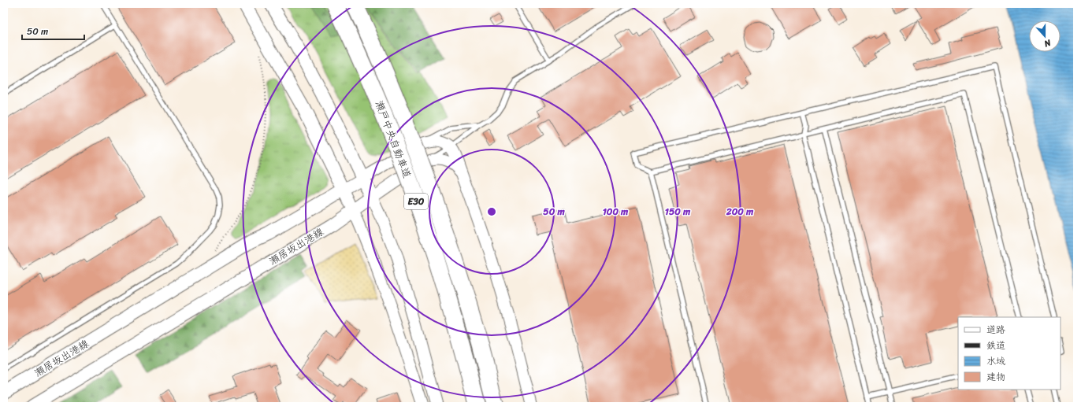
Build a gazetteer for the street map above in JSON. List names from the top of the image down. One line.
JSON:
{"streets":{"highway":["瀬戸中央自動車道","E30"],"main road":["瀬居坂出港線"]},"legend":["道路","鉄道","水域","建物"],"scale_bar":"50 m","north":"bottom","rings":["50 m","100 m","150 m","200 m"]}
